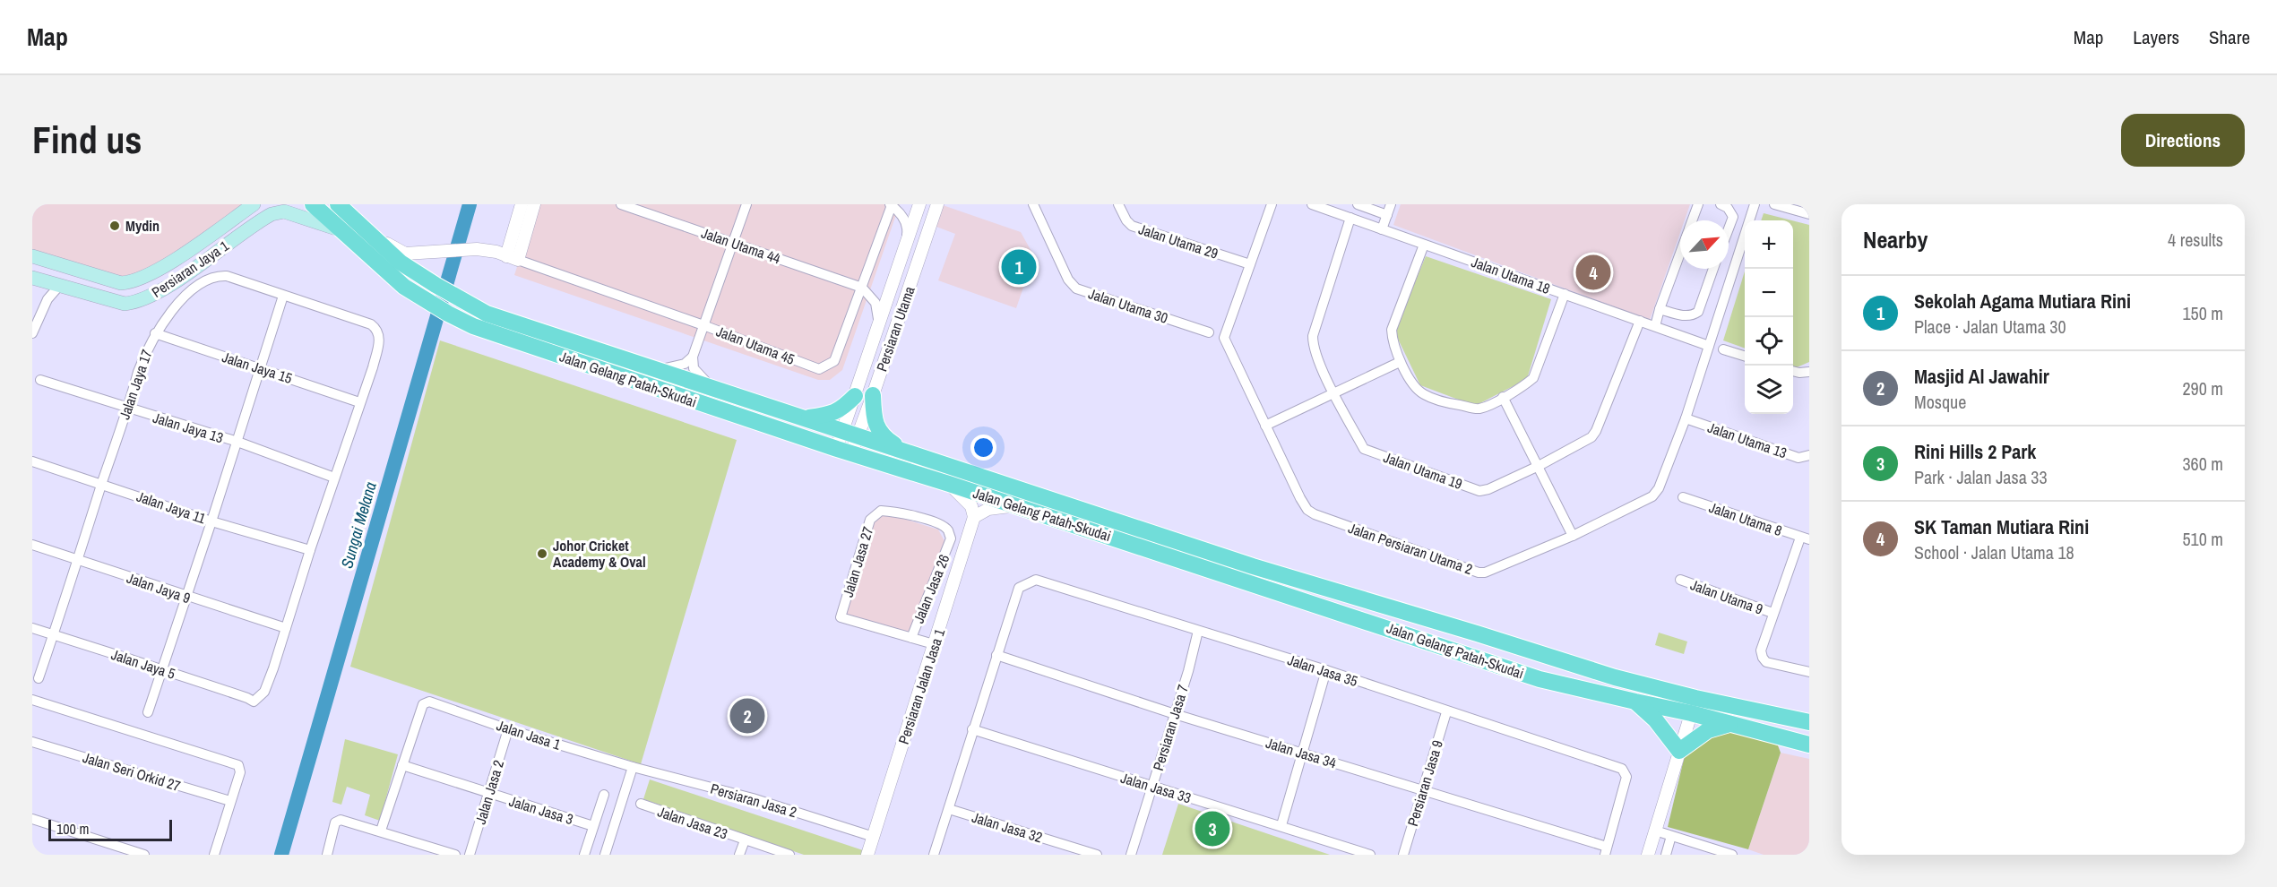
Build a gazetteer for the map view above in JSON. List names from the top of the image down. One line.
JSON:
{"streets":{"main road":["Persiaran Jaya 1","Jalan Gelang Patah-Skudai"],"street":["Jalan Utama 29","Jalan Utama 44","Jalan Utama 18","Jalan Utama 30","Persiaran Utama","Jalan Utama 45","Jalan Jaya 15","Jalan Jaya 17","Jalan Jaya 13","Jalan Utama 13","Jalan Utama 19","Jalan Jaya 11","Jalan Utama 8","Jalan Persiaran Utama 2","Jalan Jasa 27","Jalan Jaya 9","Jalan Jasa 26","Jalan Utama 9","Jalan Jaya 5","Jalan Jasa 35","Persiaran Jalan Jasa 1","Persiaran Jasa 7","Jalan Jasa 1","Jalan Jasa 34","Jalan Seri Orkid 27","Persiaran Jasa 9","Jalan Jasa 33","Jalan Jasa 2","Persiaran Jasa 2","Jalan Jasa 3","Jalan Jasa 23","Jalan Jasa 32"]},"crossings":[["Jalan Utama 29","Jalan Persiaran Utama 2"],["Jalan Utama 44","Jalan Utama 45"],["Persiaran Jaya 1","Jalan Gelang Patah-Skudai"],["Jalan Utama 18","Jalan Utama 19"],["Jalan Utama 18","Jalan Persiaran Utama 2"],["Persiaran Utama","Jalan Gelang Patah-Skudai"],["Jalan Jaya 15","Jalan Jaya 17"],["Jalan Jaya 17","Jalan Jaya 13"],["Jalan Jaya 17","Jalan Jaya 11"],["Jalan Jaya 17","Jalan Jaya 9"],["Jalan Jaya 17","Jalan Jaya 5"],["Jalan Utama 13","Jalan Persiaran Utama 2"],["Jalan Utama 8","Jalan Utama 9"],["Jalan Jasa 27","Jalan Jasa 26"],["Jalan Jaya 9","Jalan Jaya 5"],["Jalan Jasa 35","Persiaran Jasa 7"],["Jalan Jasa 35","Jalan Jasa 34"],["Jalan Jasa 35","Persiaran Jasa 9"],["Persiaran Jalan Jasa 1","Persiaran Jasa 2"],["Persiaran Jasa 7","Jalan Jasa 34"],["Persiaran Jasa 7","Jalan Jasa 33"],["Jalan Jasa 1","Jalan Jasa 2"],["Jalan Jasa 1","Persiaran Jasa 2"],["Jalan Jasa 1","Jalan Jasa 3"],["Jalan Jasa 34","Persiaran Jasa 9"],["Jalan Jasa 2","Jalan Jasa 3"]],"water":["Sungai Melana"],"places":["Mydin","Johor Cricket Academy & Oval"],"scale_bar":"100 m","north":"top right","page":{"header":"Map","nav":["Map","Layers","Share"],"buttons":"Directions","title":"Find us","heading":["Nearby","4 results"],"map_buttons":["+","−"],"pins":["1","4","2","3"],"list":[{"mark":"1","name":"Sekolah Agama Mutiara Rini","note":"Place · Jalan Utama 30","value":"150 m"},{"mark":"2","name":"Masjid Al Jawahir","note":"Mosque","value":"290 m"},{"mark":"3","name":"Rini Hills 2 Park","note":"Park · Jalan Jasa 33","value":"360 m"},{"mark":"4","name":"SK Taman Mutiara Rini","note":"School · Jalan Utama 18","value":"510 m"}],"scale":"100 m"}}
